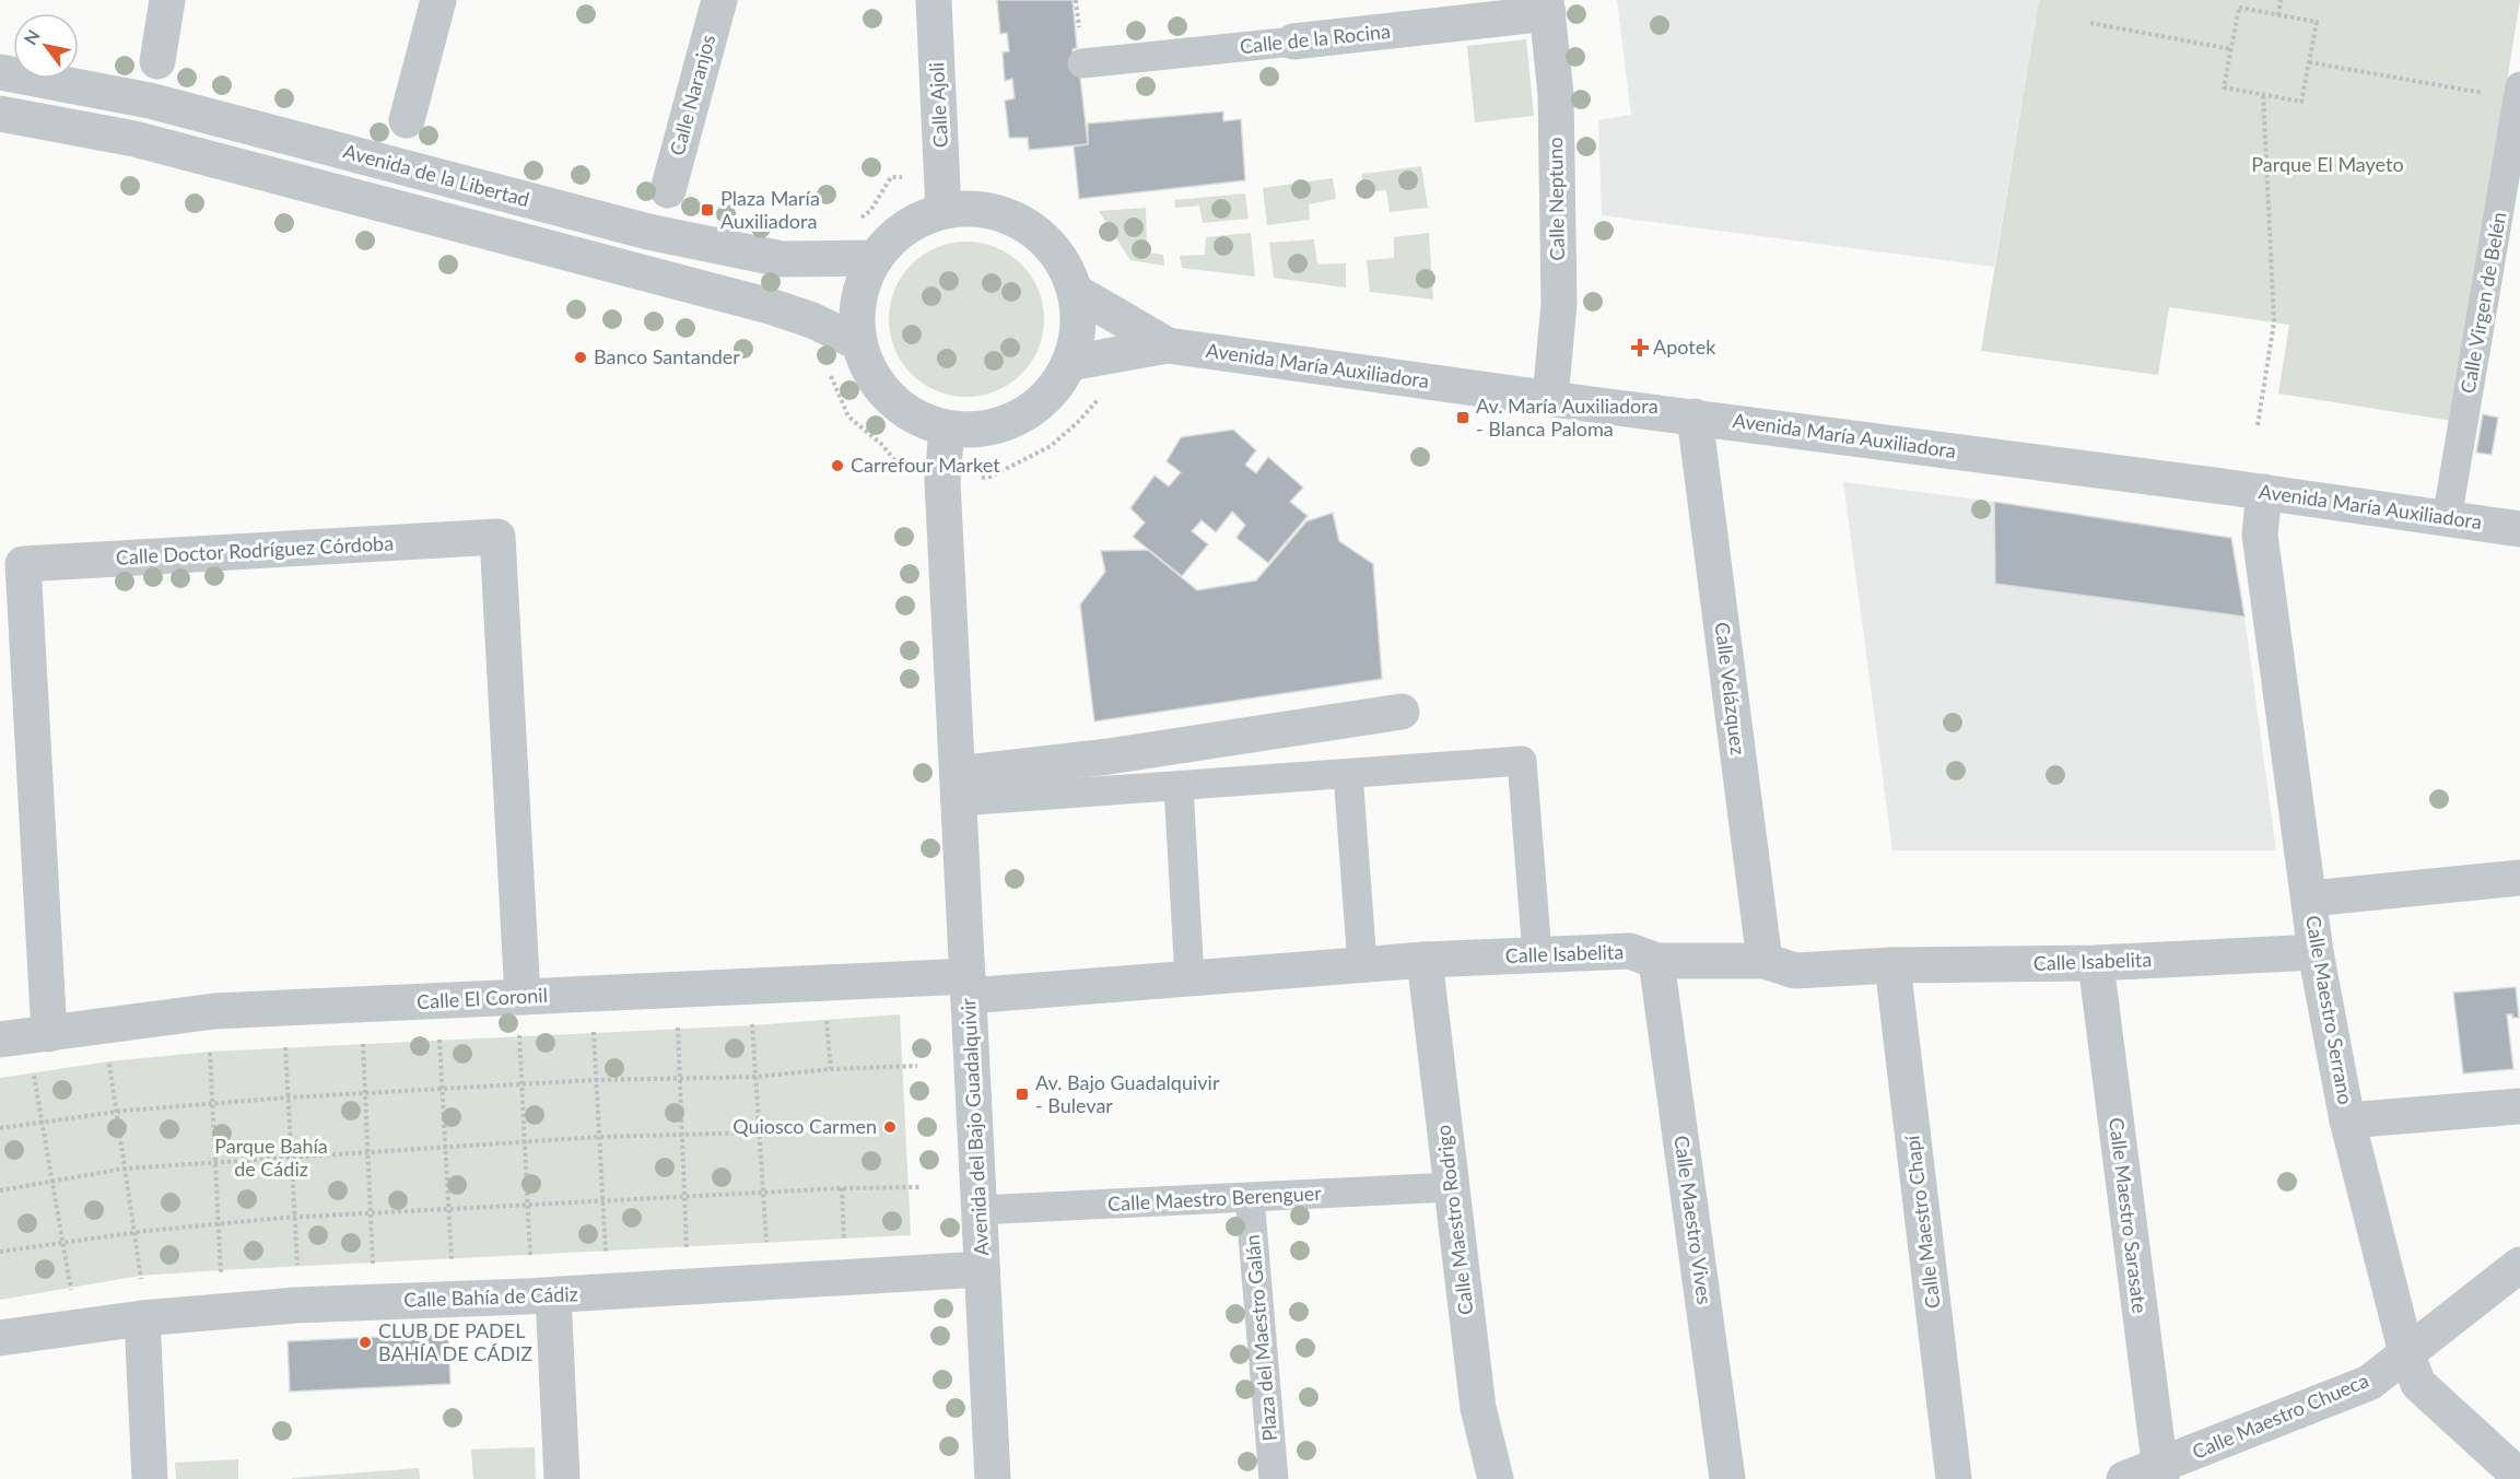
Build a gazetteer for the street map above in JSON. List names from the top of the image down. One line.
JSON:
{"streets":{"street":["Calle de la Rocina","Calle Naranjos","Calle Ajoli","Avenida de la Libertad","Calle Neptuno","Calle Virgen de Belén","Avenida María Auxiliadora","Calle Doctor Rodríguez Córdoba","Calle Velázquez","Calle Isabelita","Calle El Coronil","Calle Maestro Serrano","Avenida del Bajo Guadalquivir","Calle Maestro Berenguer","Calle Maestro Sarasate","Calle Maestro Rodrigo","Calle Maestro Vives","Calle Maestro Chapí","Calle Bahía de Cádiz","Plaza del Maestro Galán","Calle Maestro Chueca"]},"crossings":[["Calle de la Rocina","Calle Neptuno"],["Calle Ajoli","Avenida de la Libertad"],["Calle Ajoli","Avenida María Auxiliadora"],["Calle Ajoli","Avenida del Bajo Guadalquivir"],["Avenida de la Libertad","Avenida María Auxiliadora"],["Avenida de la Libertad","Avenida del Bajo Guadalquivir"],["Calle Neptuno","Avenida María Auxiliadora"],["Calle Virgen de Belén","Avenida María Auxiliadora"],["Avenida María Auxiliadora","Calle Velázquez"],["Avenida María Auxiliadora","Calle Maestro Serrano"],["Avenida María Auxiliadora","Avenida del Bajo Guadalquivir"],["Calle Doctor Rodríguez Córdoba","Calle El Coronil"],["Calle Velázquez","Calle Isabelita"],["Calle Isabelita","Calle El Coronil"],["Calle Isabelita","Calle Maestro Serrano"],["Calle Isabelita","Avenida del Bajo Guadalquivir"],["Calle Isabelita","Calle Maestro Sarasate"],["Calle Isabelita","Calle Maestro Rodrigo"],["Calle Isabelita","Calle Maestro Vives"],["Calle Isabelita","Calle Maestro Chapí"],["Calle El Coronil","Avenida del Bajo Guadalquivir"],["Calle Maestro Serrano","Calle Maestro Chueca"],["Avenida del Bajo Guadalquivir","Calle Maestro Berenguer"],["Avenida del Bajo Guadalquivir","Calle Bahía de Cádiz"],["Calle Maestro Berenguer","Calle Maestro Rodrigo"],["Calle Maestro Berenguer","Plaza del Maestro Galán"],["Calle Maestro Sarasate","Calle Maestro Chueca"]],"parks":["Parque El Mayeto","Parque Bahía de Cádiz"],"places":{"transit":["Plaza María Auxiliadora","Av. María Auxiliadora - Blanca Paloma","Av. Bajo Guadalquivir - Bulevar"],"health":["Apotek"],"other":["Banco Santander","Carrefour Market","Quiosco Carmen","CLUB DE PADEL BAHÍA DE CÁDIZ"]},"north":"top left"}
